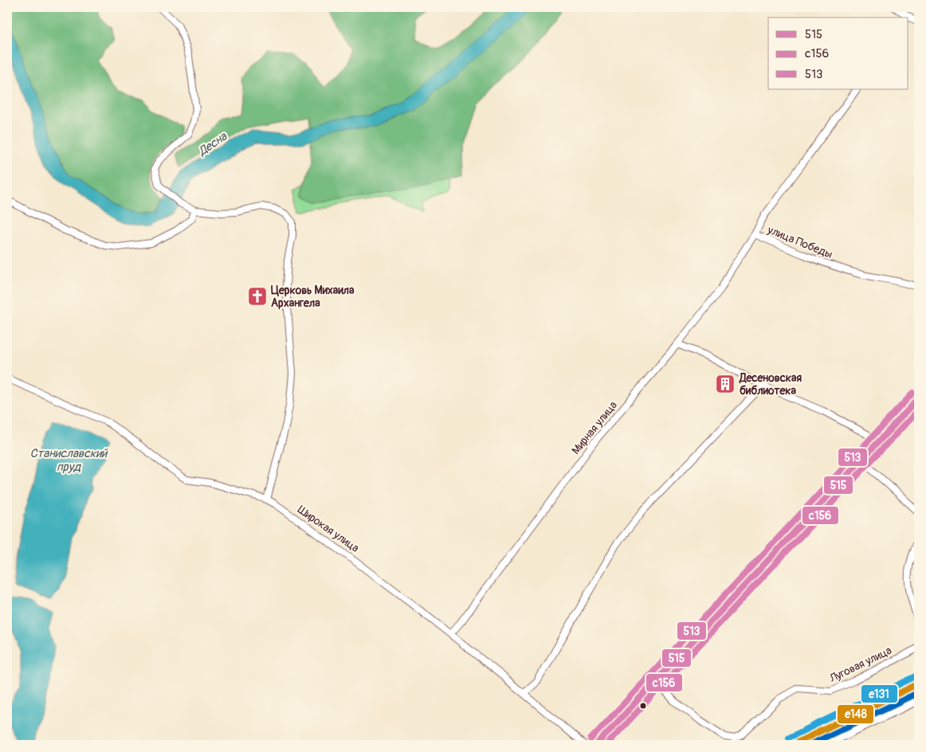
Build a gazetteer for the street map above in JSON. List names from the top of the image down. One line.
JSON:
{"streets":{"street":["улица Победы","Мирная улица","Широкая улица","Луговая улица"]},"crossings":[["улица Победы","Мирная улица"],["Мирная улица","Широкая улица"]],"water":["Десна","Станиславский пруд"],"places":{"church":["Церковь Михаила Архангела"],"building":["Десеновская библиотека"]},"lines":["transit line 513","transit line 515","transit line с156","transit line е131","transit line е148"],"legend":["515","с156","513"]}
